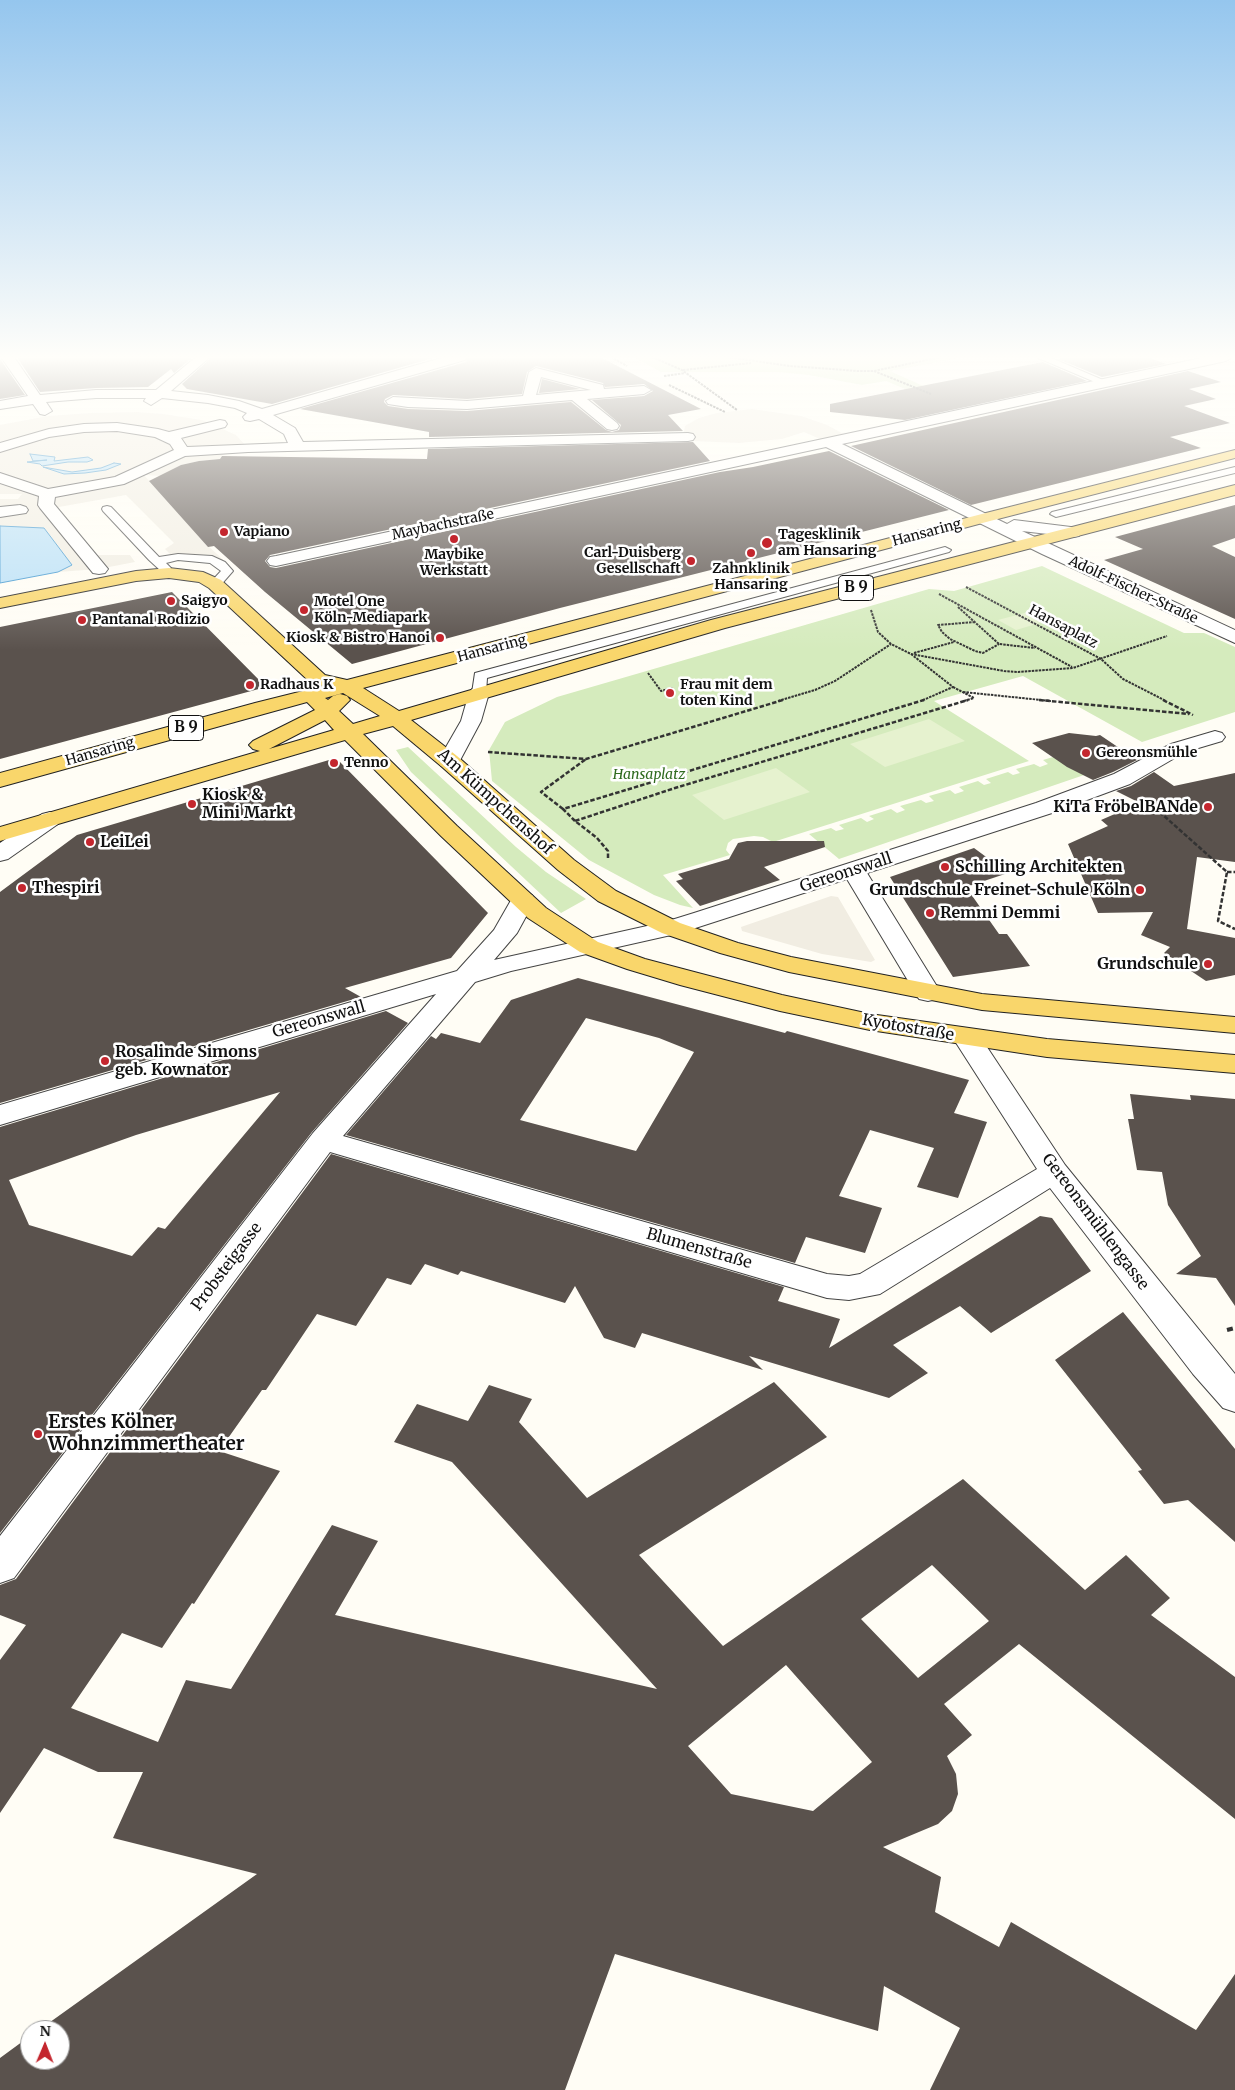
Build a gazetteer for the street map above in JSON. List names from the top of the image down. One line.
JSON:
{"streets":{"main road":["Hansaring","B 9","Am Kümpchenshof","Kyotostraße"],"street":["Maybachstraße","Adolf-Fischer-Straße","Gereonswall","Gereonsmühlengasse","Blumenstraße","Probsteigasse"],"path":["Hansaplatz"]},"crossings":[["Hansaring","B 9"],["Hansaring","Adolf-Fischer-Straße"],["Hansaring","Am Kümpchenshof"],["B 9","Am Kümpchenshof"],["Adolf-Fischer-Straße","Hansaplatz"],["Am Kümpchenshof","Gereonswall"],["Gereonswall","Kyotostraße"],["Gereonswall","Probsteigasse"],["Kyotostraße","Gereonsmühlengasse"],["Gereonsmühlengasse","Blumenstraße"],["Blumenstraße","Probsteigasse"]],"parks":["Hansaplatz"],"places":["Vapiano","Maybike Werkstatt","Tagesklinik am Hansaring","Zahnklinik Hansaring","Carl-Duisberg Gesellschaft","Saigyo","Motel One Köln-Mediapark","Pantanal Rodizio","Kiosk & Bistro Hanoi","Radhaus K","Frau mit dem toten Kind","Gereonsmühle","Tenno","Kiosk & Mini Markt","KiTa FröbelBANde","LeiLei","Schilling Architekten","Thespiri","Grundschule Freinet-Schule Köln","Remmi Demmi","Grundschule","Rosalinde Simons geb. Kownator","Erstes Kölner Wohnzimmertheater"],"north":"top"}
